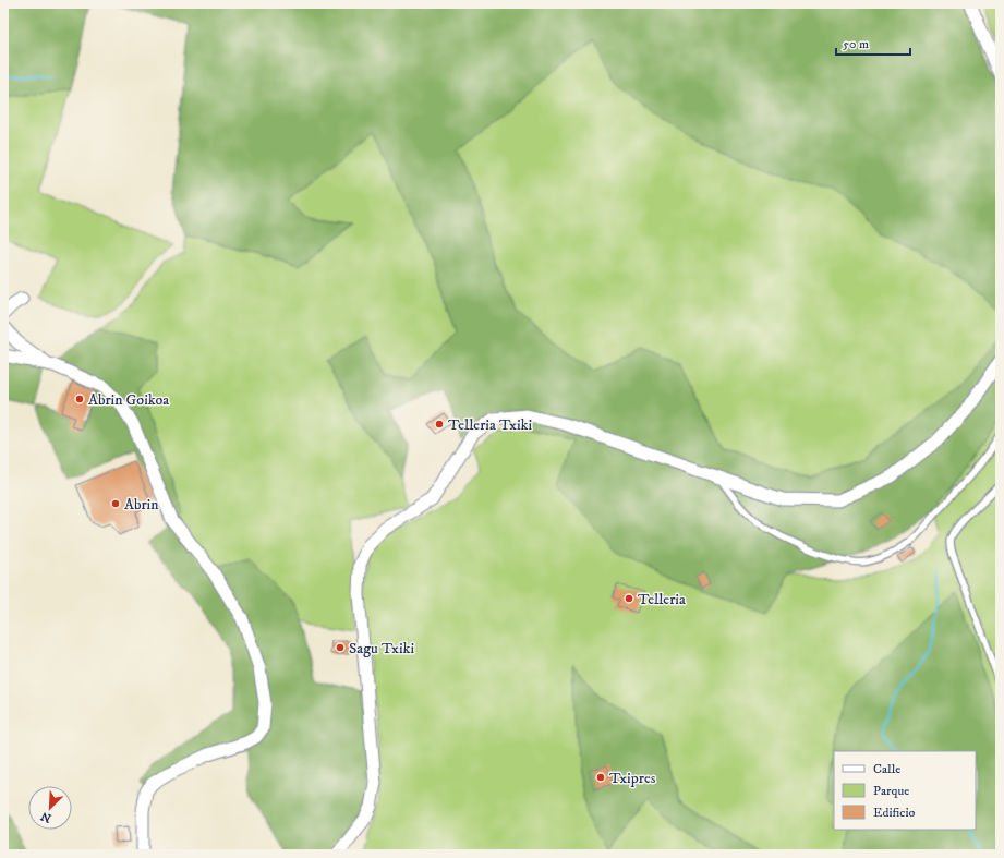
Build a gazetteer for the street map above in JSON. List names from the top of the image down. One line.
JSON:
{"places":["Abrin Goikoa","Telleria Txiki","Abrin","Telleria","Sagu Txiki","Txipres"],"legend":["Calle","Parque","Edificio"],"scale_bar":"50 m","north":"bottom left"}
